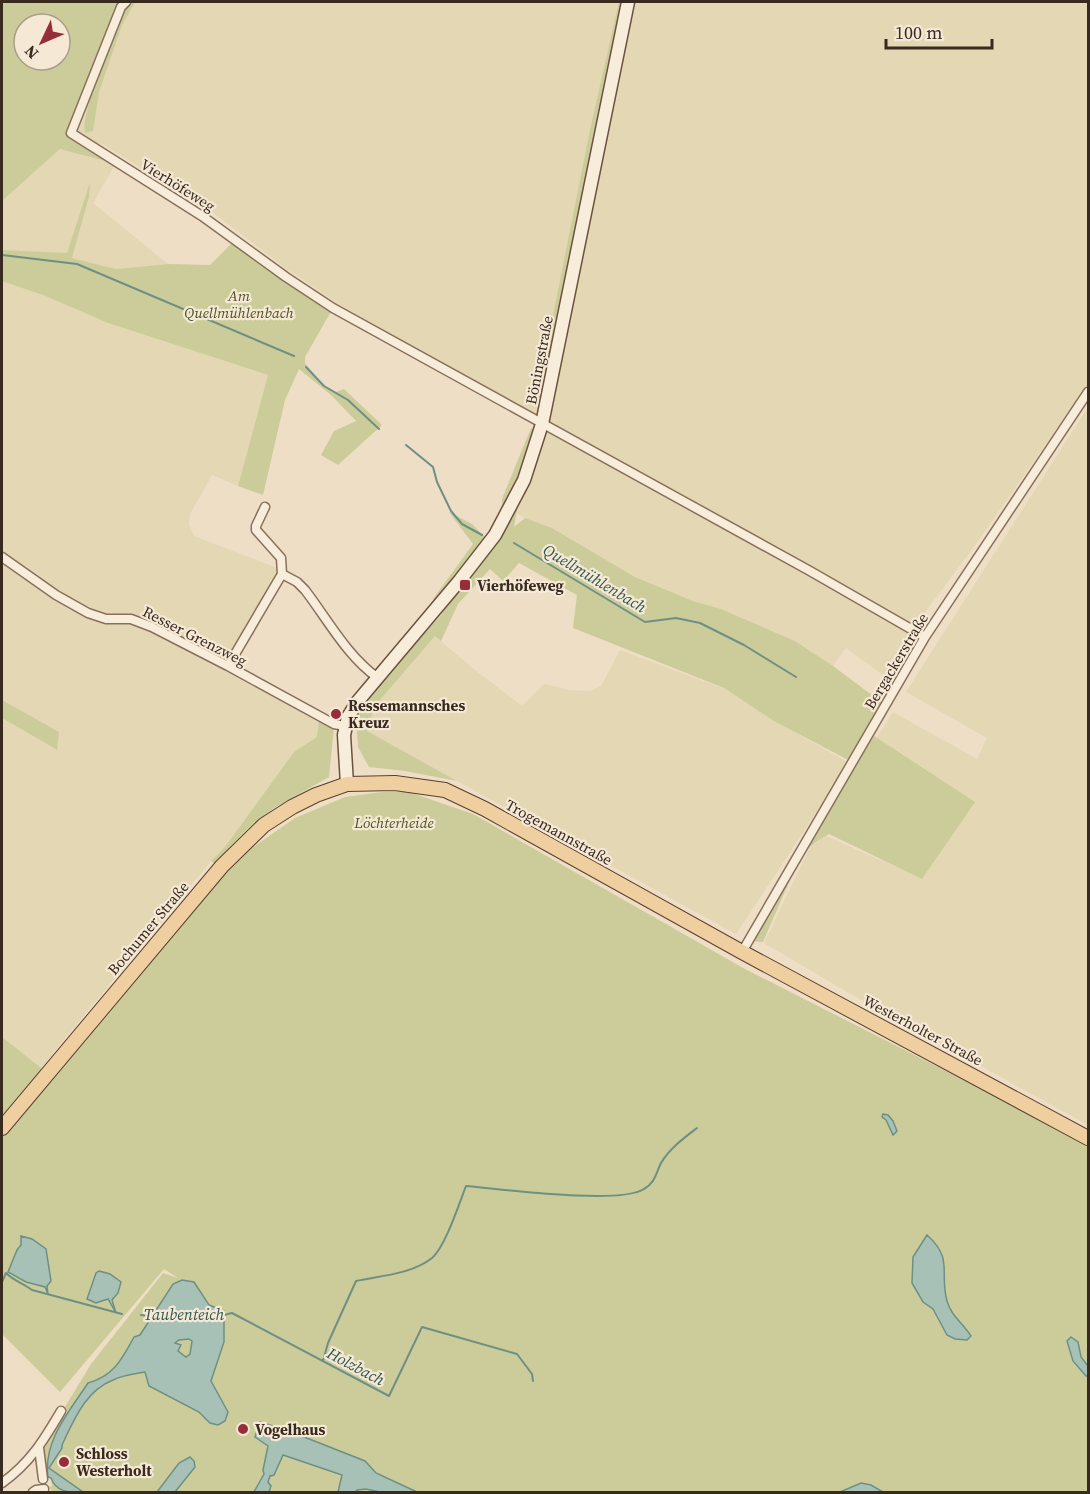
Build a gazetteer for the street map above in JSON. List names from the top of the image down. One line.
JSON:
{"streets":{"main road":["Böningstraße","Trogemannstraße","Bochumer Straße","Westerholter Straße"],"street":["Vierhöfeweg","Resser Grenzweg","Bergackerstraße"]},"crossings":[["Vierhöfeweg","Böningstraße"],["Vierhöfeweg","Bergackerstraße"],["Böningstraße","Resser Grenzweg"],["Böningstraße","Trogemannstraße"],["Böningstraße","Bochumer Straße"],["Bergackerstraße","Trogemannstraße"],["Bergackerstraße","Westerholter Straße"],["Trogemannstraße","Bochumer Straße"],["Trogemannstraße","Westerholter Straße"]],"water":["Quellmühlenbach","Taubenteich","Holzbach"],"parks":["Am Quellmühlenbach","Löchterheide"],"places":{"transit":["Vierhöfeweg"],"other":["Ressemannsches Kreuz","Vogelhaus","Schloss Westerholt"]},"scale_bar":"100 m","north":"bottom left"}
